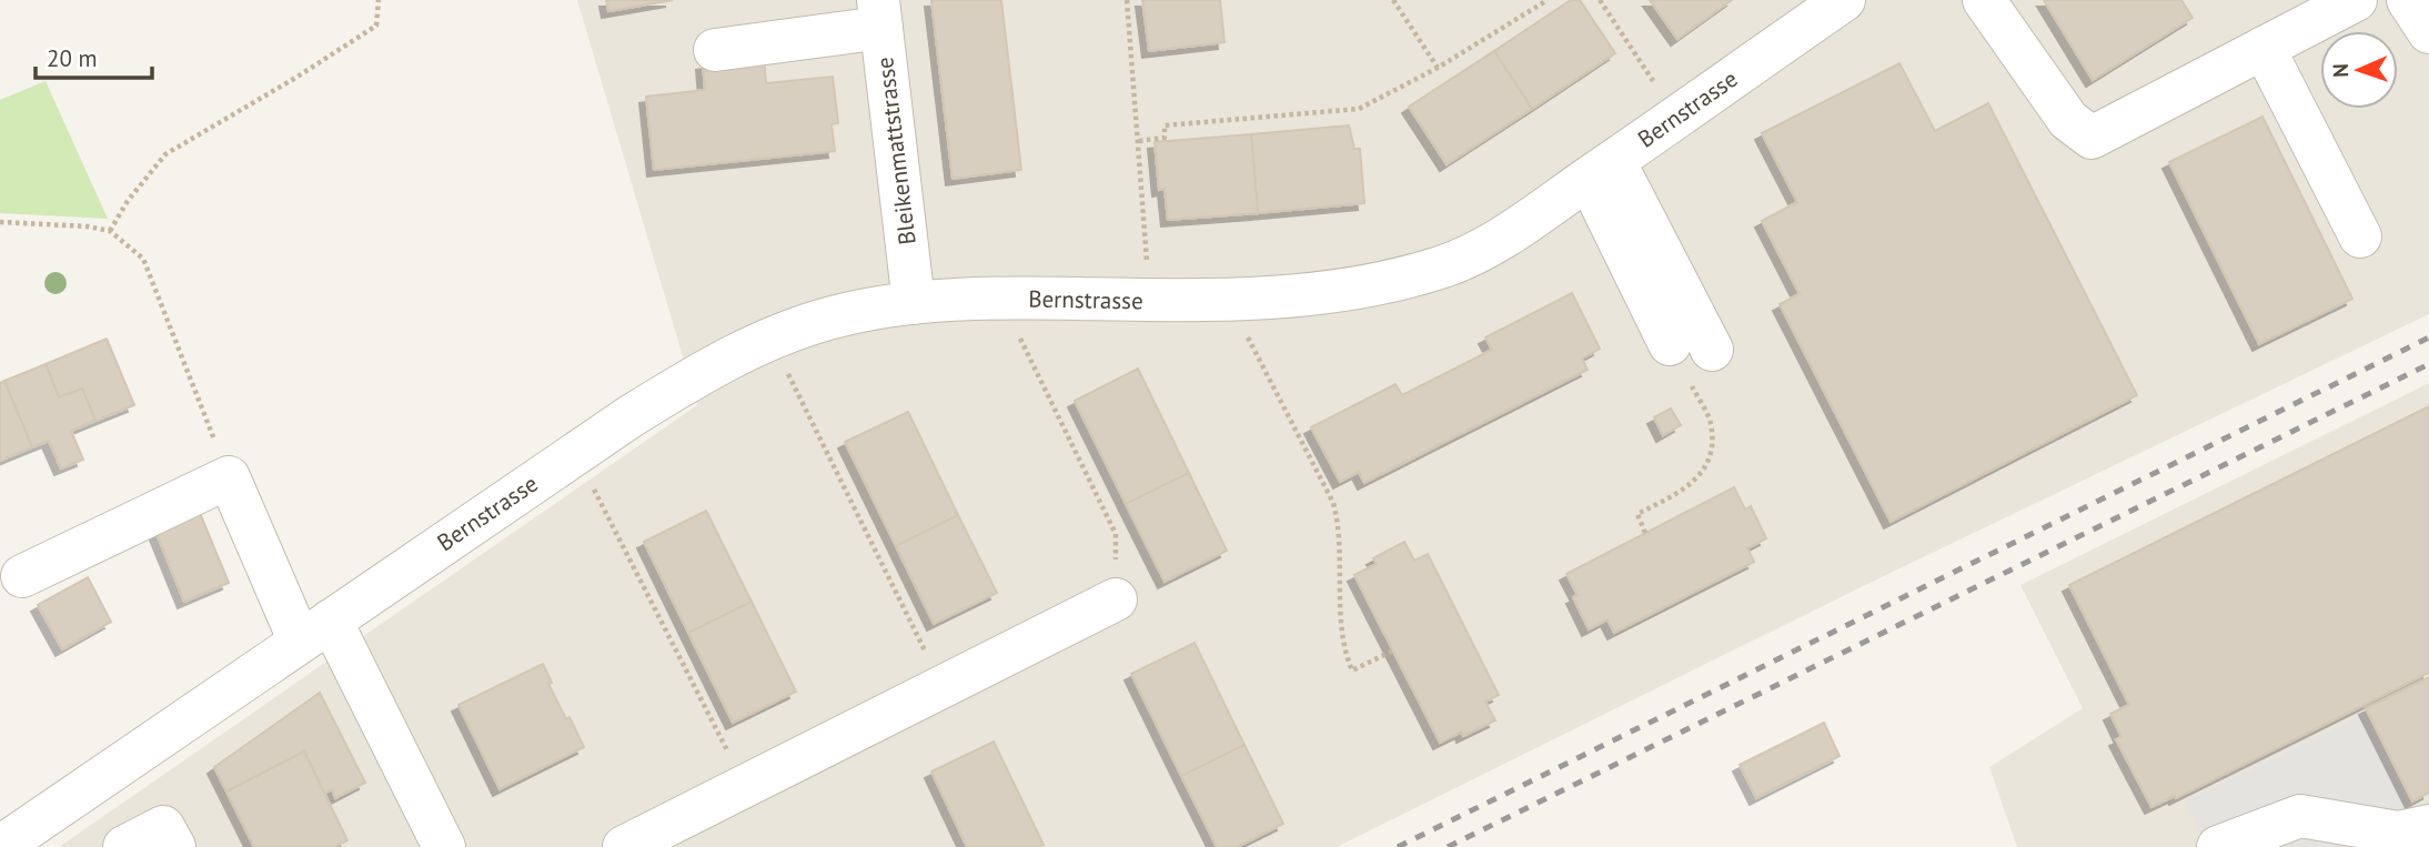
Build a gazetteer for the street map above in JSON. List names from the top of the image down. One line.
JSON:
{"streets":{"street":["Bernstrasse","Bleikenmattstrasse"]},"crossings":[["Bernstrasse","Bleikenmattstrasse"]],"scale_bar":"20 m","north":"left"}
